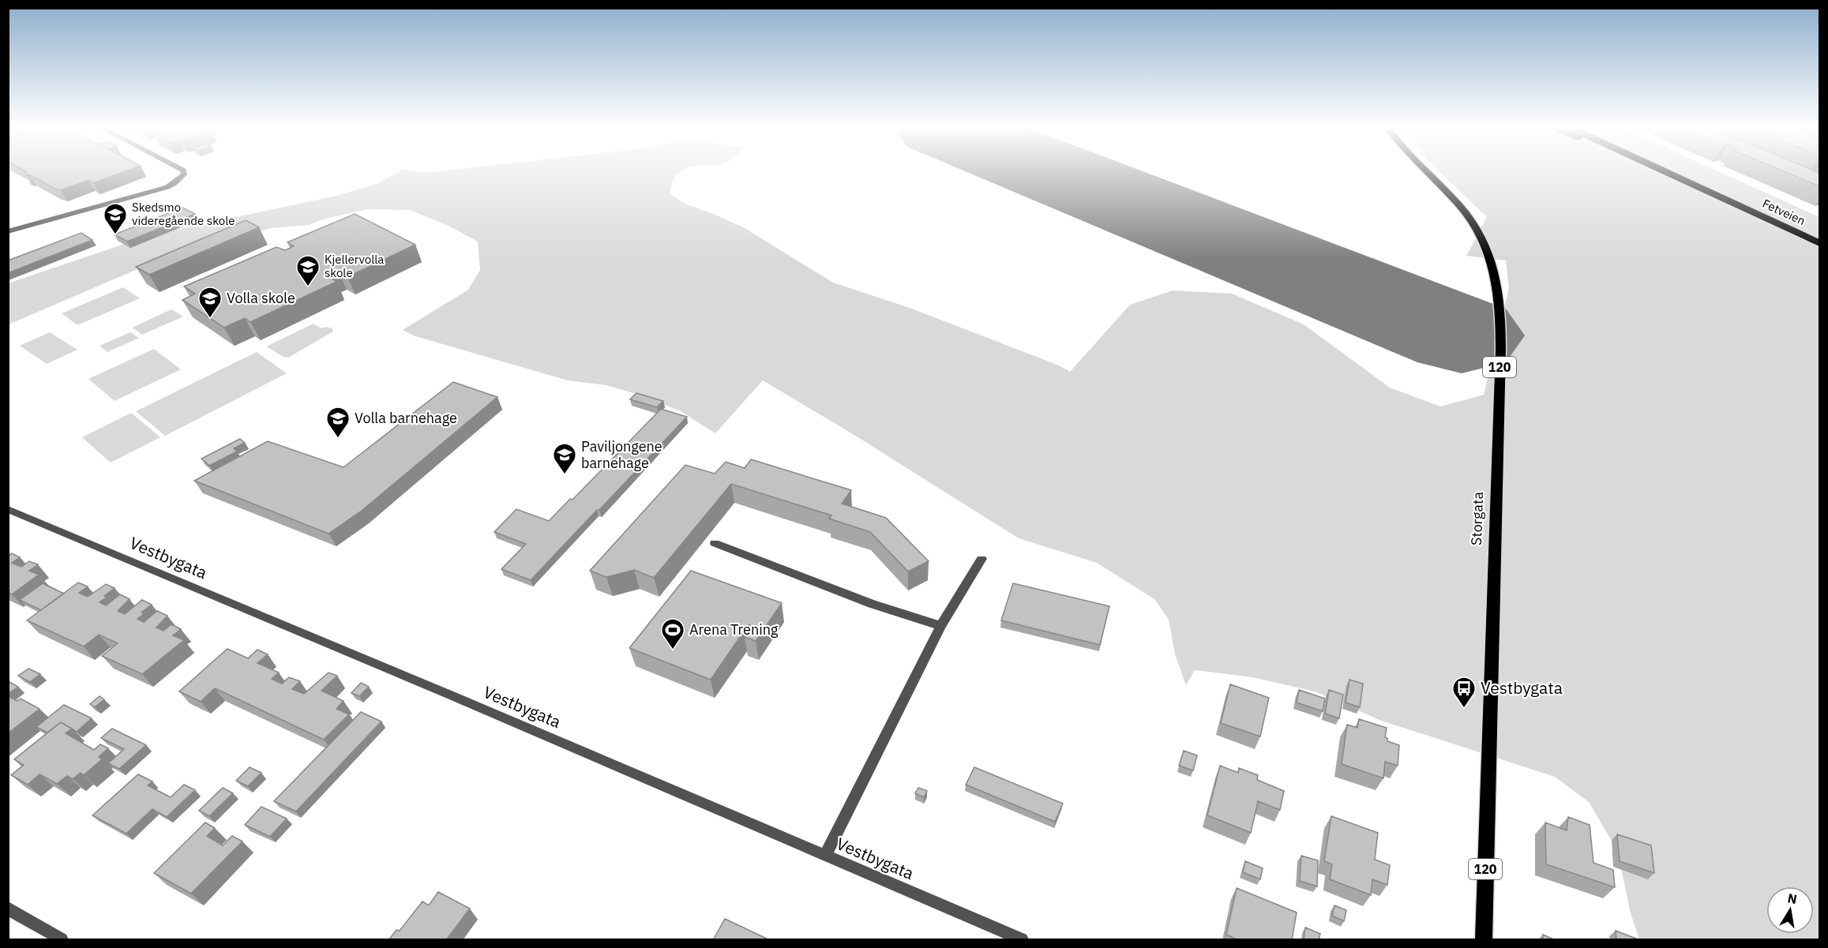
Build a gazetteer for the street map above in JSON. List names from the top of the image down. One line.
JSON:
{"streets":{"highway":["Fetveien"],"main road":["120","Storgata"],"street":["Vestbygata"]},"places":{"school or university":["Skedsmo videregående skole","Kjellervolla skole","Volla skole","Volla barnehage","Paviljongene barnehage"],"sports":["Arena Trening"],"bus stop":["Vestbygata"]},"north":"top"}
